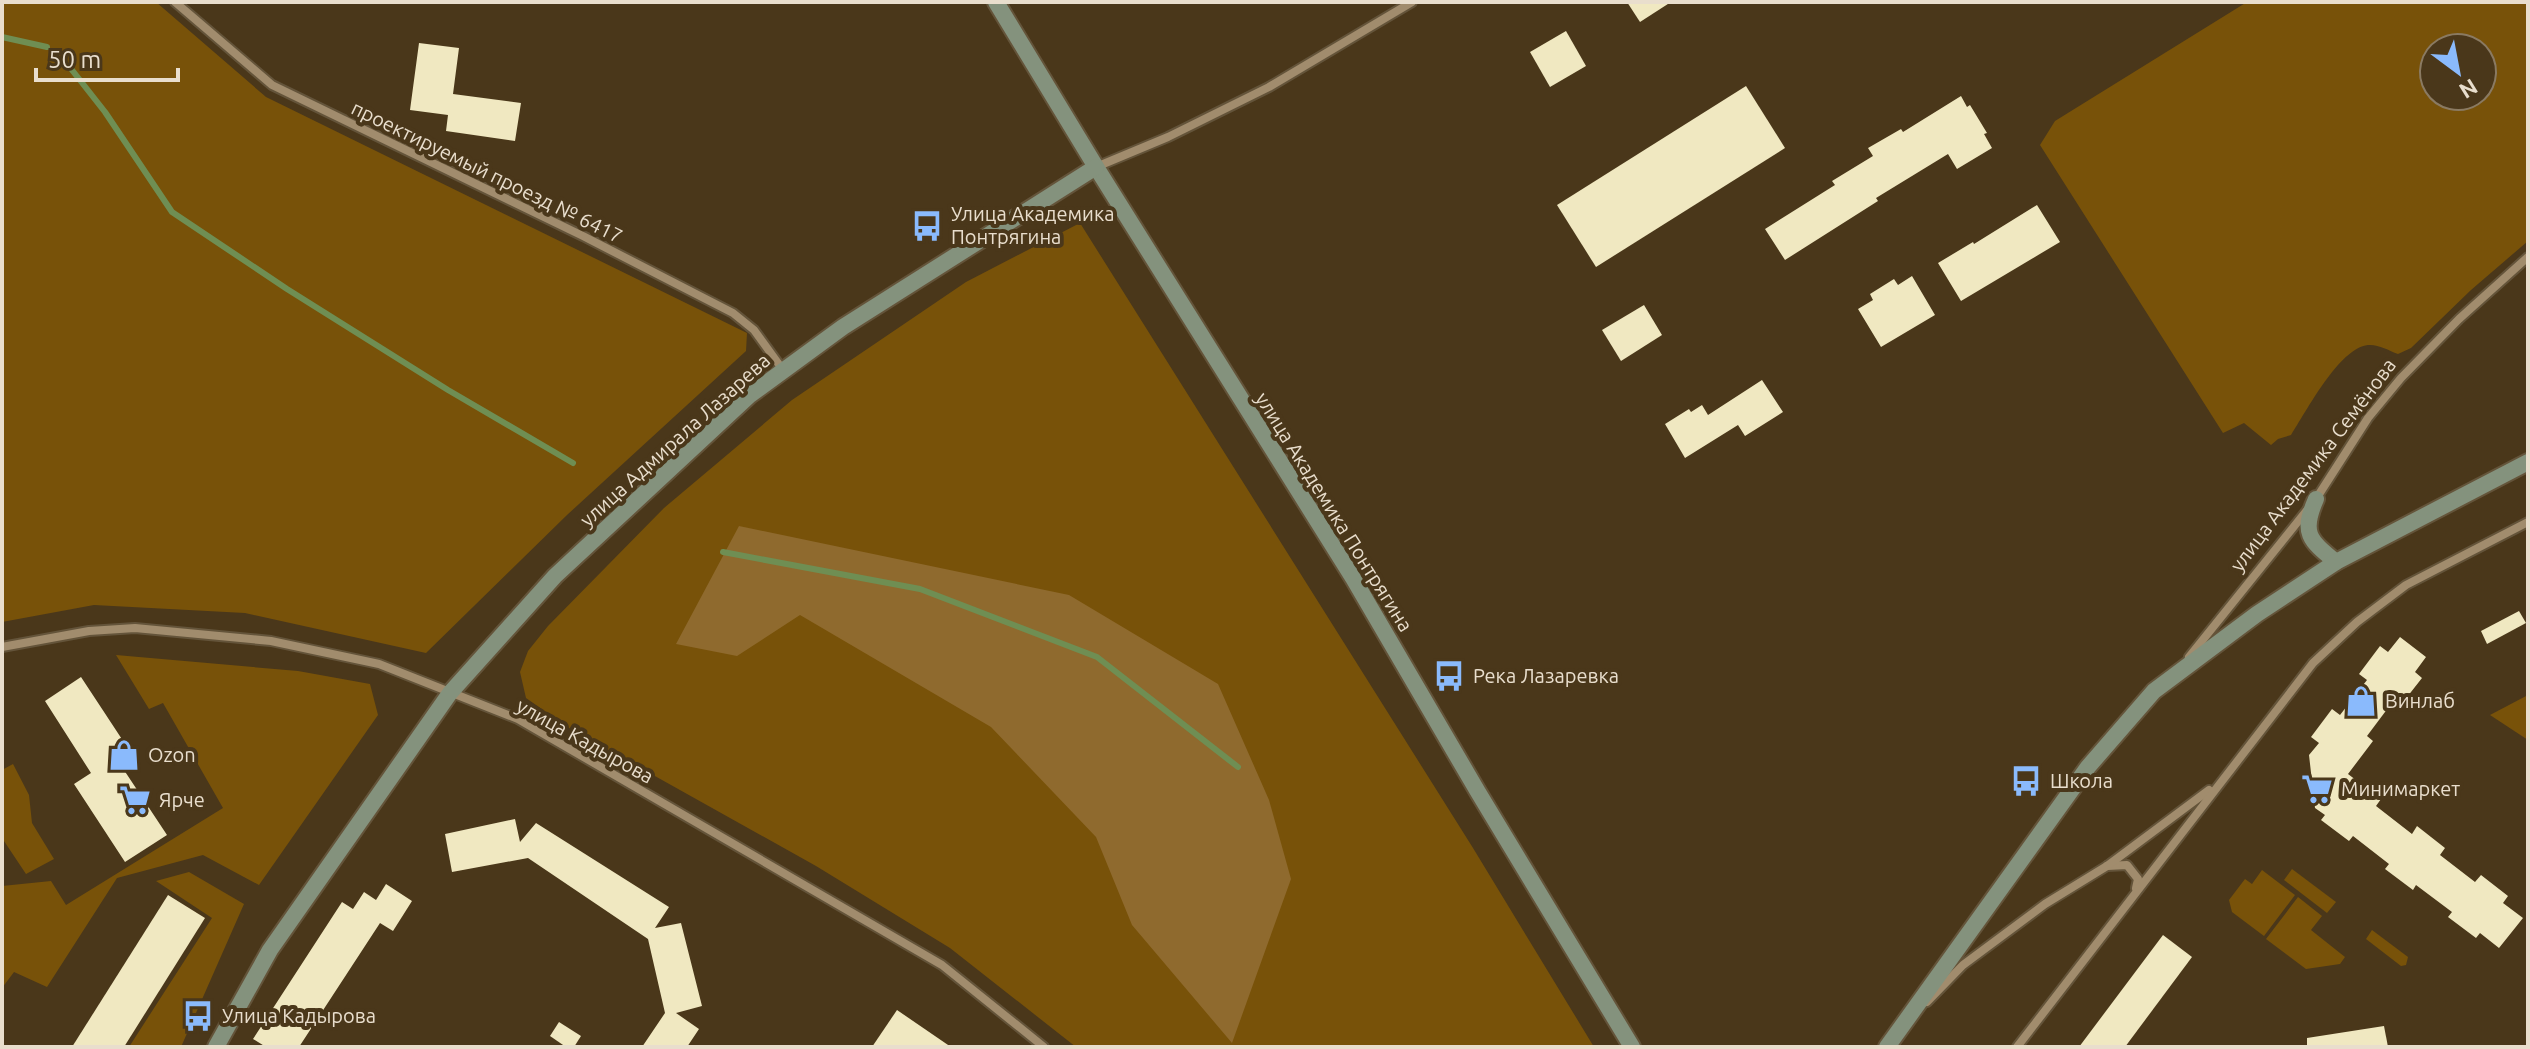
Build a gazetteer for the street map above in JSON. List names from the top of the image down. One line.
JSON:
{"streets":{"street":["проектируемый проезд № 6417","улица Адмирала Лазарева","улица Академика Семёнова","улица Академика Понтрягина","улица Кадырова"]},"crossings":[["проектируемый проезд № 6417","улица Адмирала Лазарева"],["улица Адмирала Лазарева","улица Академика Понтрягина"],["улица Адмирала Лазарева","улица Кадырова"]],"places":{"bus stop":["Улица Академика Понтрягина","Река Лазаревка","Школа","Улица Кадырова"],"shop":["Винлаб","Ozon"],"supermarket":["Минимаркет","Ярче"]},"scale_bar":"50 m","north":"bottom right"}
